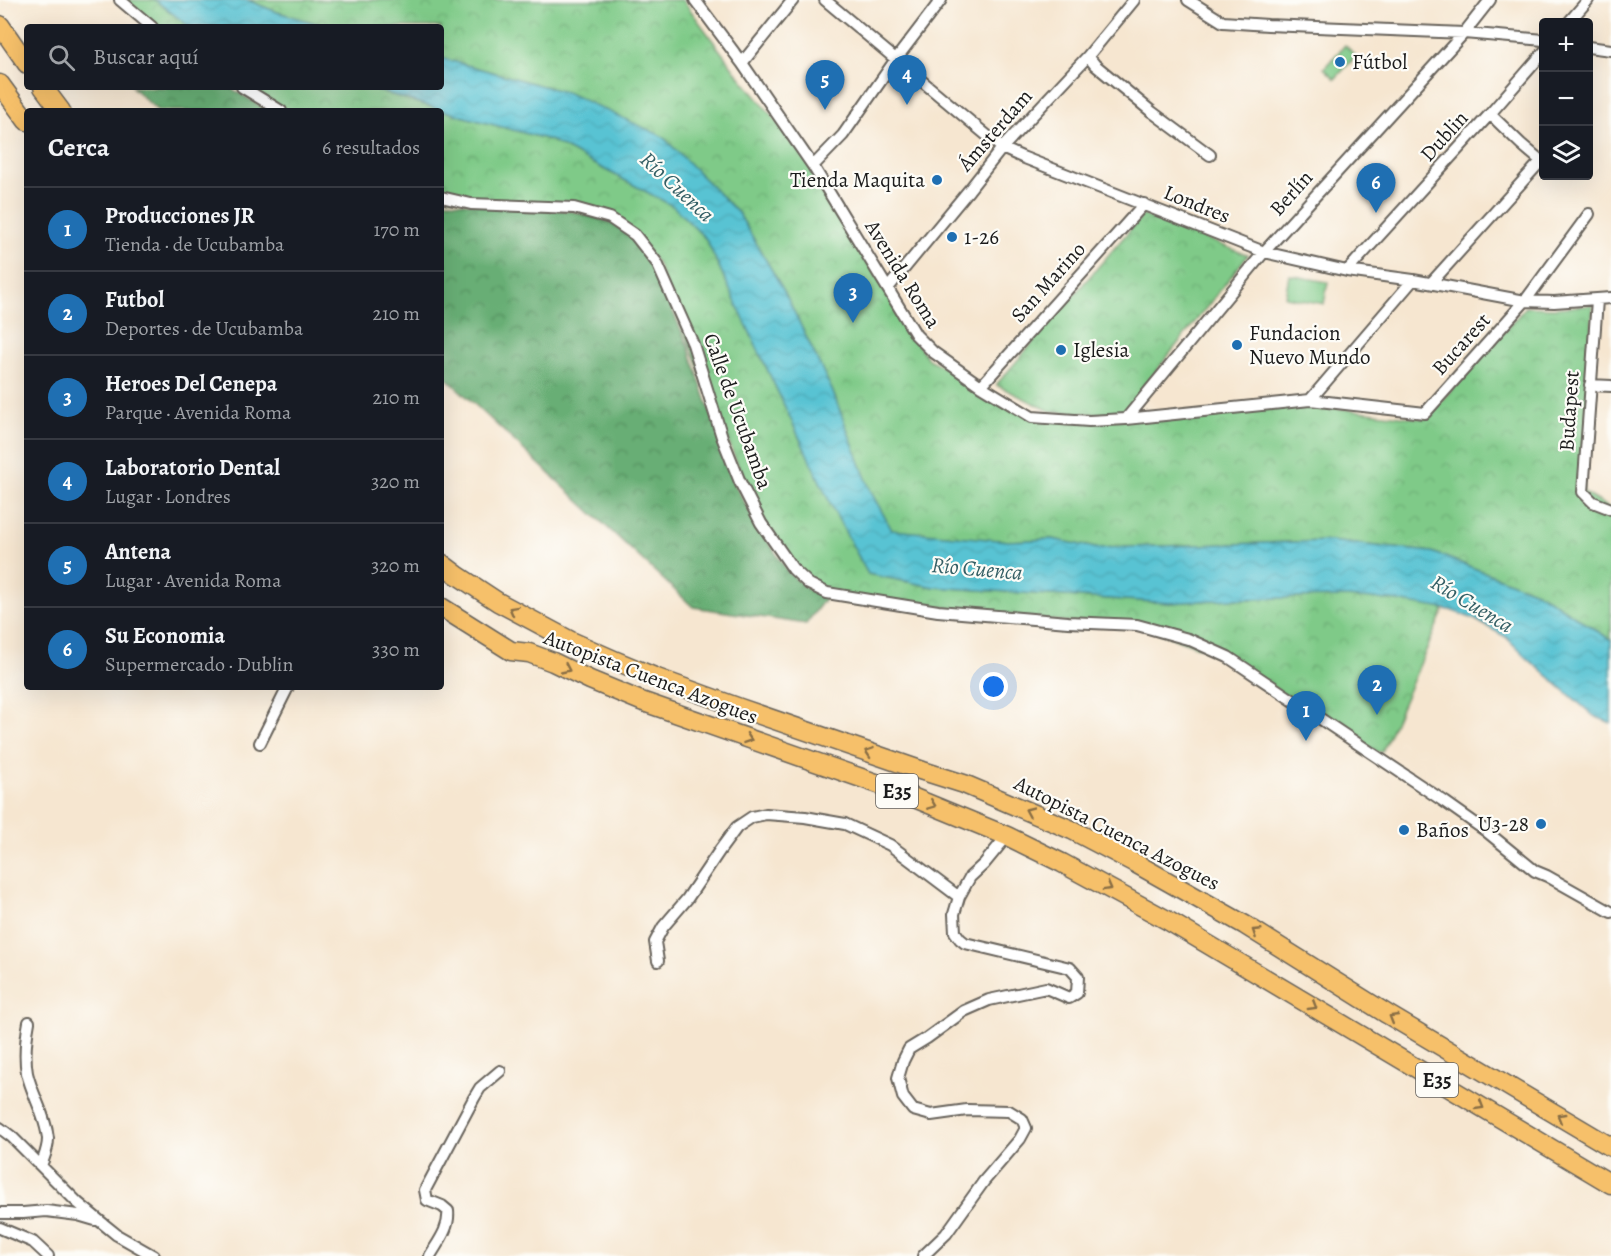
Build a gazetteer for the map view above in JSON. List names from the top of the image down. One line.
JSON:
{"streets":{"highway":["Autopista Cuenca Azogues","E35"],"street":["Ámsterdam","Dublin","Berlín","Londres","Avenida Roma","San Marino","Bucarest","Calle de Ucubamba","Budapest"]},"crossings":[["Ámsterdam","Londres"],["Ámsterdam","Avenida Roma"],["Dublin","Londres"],["Berlín","Londres"],["Berlín","Avenida Roma"],["Londres","San Marino"],["Londres","Bucarest"],["Londres","Budapest"],["Avenida Roma","San Marino"],["Avenida Roma","Bucarest"]],"water":["Río Cuenca"],"places":["Fútbol","Tienda Maquita","1-26","Fundacion Nuevo Mundo","Iglesia","U3-28","Baños"],"page":{"map_buttons":["+","−"],"search":"Buscar aquí","pins":["4","5","6","3","2","1"],"heading":["Cerca","6 resultados"],"list":[{"mark":"1","name":"Producciones JR","note":"Tienda · de Ucubamba","value":"170 m"},{"mark":"2","name":"Futbol","note":"Deportes · de Ucubamba","value":"210 m"},{"mark":"3","name":"Heroes Del Cenepa","note":"Parque · Avenida Roma","value":"210 m"},{"mark":"4","name":"Laboratorio Dental","note":"Lugar · Londres","value":"320 m"},{"mark":"5","name":"Antena","note":"Lugar · Avenida Roma","value":"320 m"},{"mark":"6","name":"Su Economia","note":"Supermercado · Dublin","value":"330 m"}]}}
